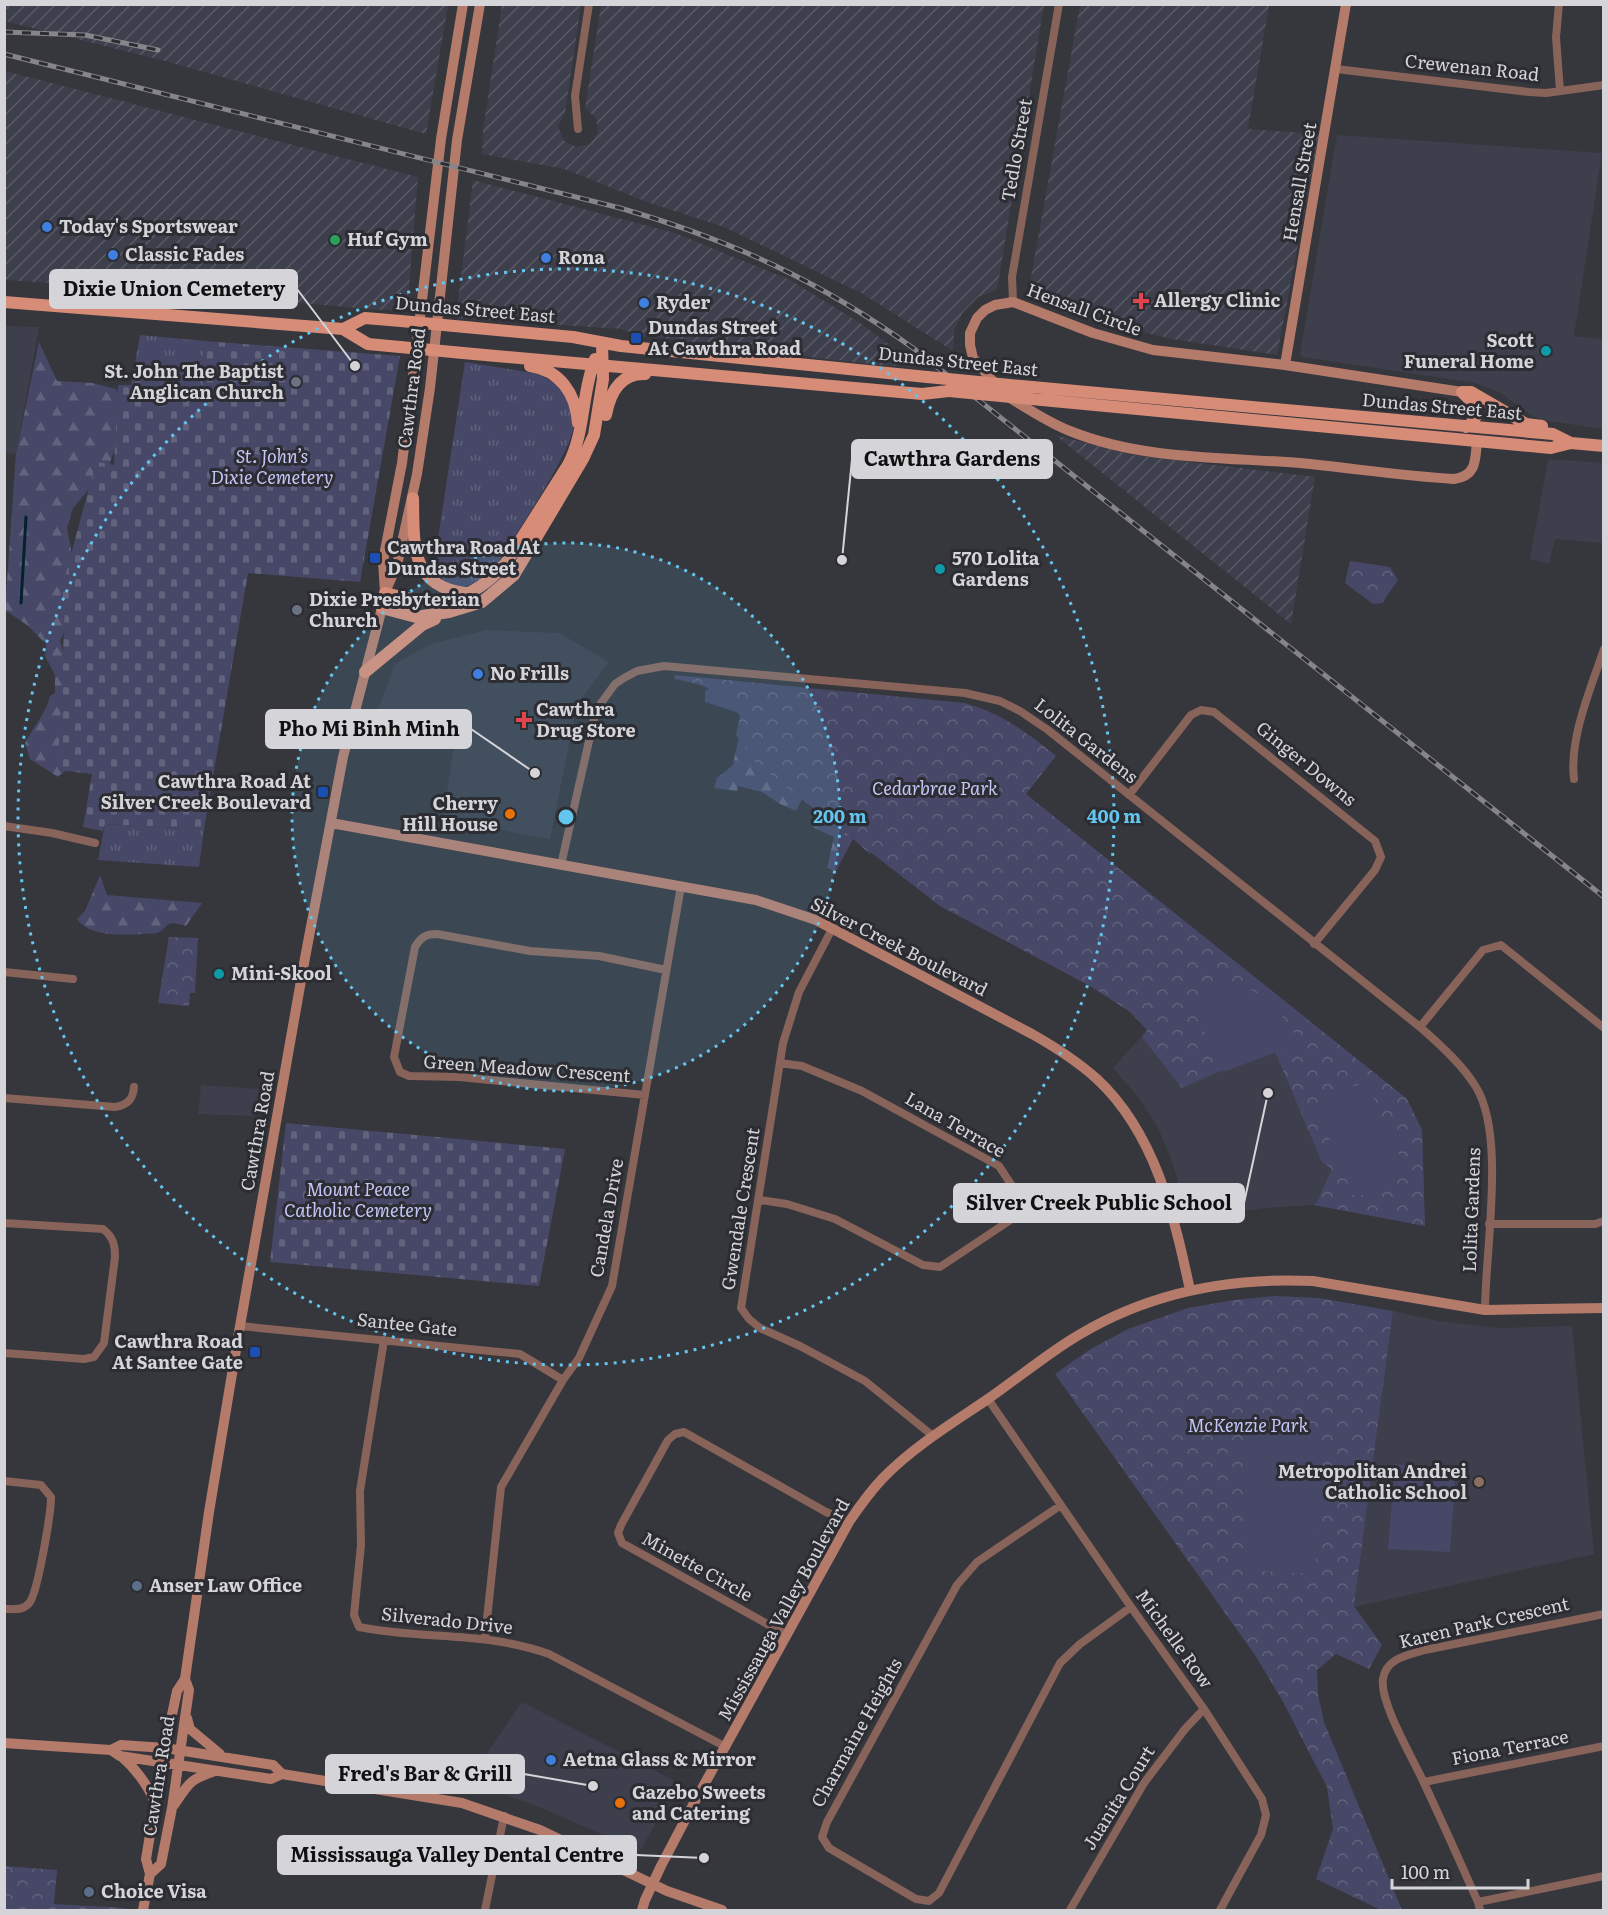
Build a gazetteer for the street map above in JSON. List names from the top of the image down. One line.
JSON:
{"streets":{"main road":["Dundas Street East"],"street":["Crewenan Road","Tedlo Street","Hensall Street","Hensall Circle","Cawthra Road","Lolita Gardens","Ginger Downs","Silver Creek Boulevard","Green Meadow Crescent","Lana Terrace","Gwendale Crescent","Candela Drive","Santee Gate","Minette Circle","Mississauga Valley Boulevard","Silverado Drive","Karen Park Crescent","Michelle Row","Charmaine Heights","Fiona Terrace","Juanita Court"]},"crossings":[["Crewenan Road","Hensall Street"],["Tedlo Street","Hensall Circle"],["Hensall Street","Hensall Circle"],["Dundas Street East","Hensall Circle"],["Cawthra Road","Silver Creek Boulevard"],["Cawthra Road","Santee Gate"],["Lolita Gardens","Ginger Downs"],["Lolita Gardens","Silver Creek Boulevard"],["Lolita Gardens","Mississauga Valley Boulevard"],["Silver Creek Boulevard","Gwendale Crescent"],["Silver Creek Boulevard","Candela Drive"],["Silver Creek Boulevard","Mississauga Valley Boulevard"],["Green Meadow Crescent","Candela Drive"],["Lana Terrace","Gwendale Crescent"],["Gwendale Crescent","Mississauga Valley Boulevard"],["Candela Drive","Santee Gate"],["Candela Drive","Silverado Drive"],["Santee Gate","Silverado Drive"],["Minette Circle","Mississauga Valley Boulevard"],["Mississauga Valley Boulevard","Silverado Drive"],["Mississauga Valley Boulevard","Michelle Row"],["Karen Park Crescent","Fiona Terrace"],["Michelle Row","Charmaine Heights"],["Michelle Row","Juanita Court"]],"parks":["St. John’s Dixie Cemetery","Cedarbrae Park","Mount Peace Catholic Cemetery","McKenzie Park"],"places":{"other":["Today's Sportswear","Huf Gym","Classic Fades","Rona","Ryder","Scott Funeral Home","Dixie Union Cemetery","St. John The Baptist Anglican Church","Cawthra Gardens","570 Lolita Gardens","Dixie Presbyterian Church","No Frills","Pho Mi Binh Minh","Cherry Hill House","Mini-Skool","Silver Creek Public School","Metropolitan Andrei Catholic School","Anser Law Office","Aetna Glass & Mirror","Fred's Bar & Grill","Gazebo Sweets and Catering","Mississauga Valley Dental Centre","Choice Visa"],"health":["Allergy Clinic","Cawthra Drug Store"],"transit":["Dundas Street At Cawthra Road","Cawthra Road At Dundas Street","Cawthra Road At Silver Creek Boulevard","Cawthra Road At Santee Gate"]},"scale_bar":"100 m","rings":["200 m","400 m"]}
